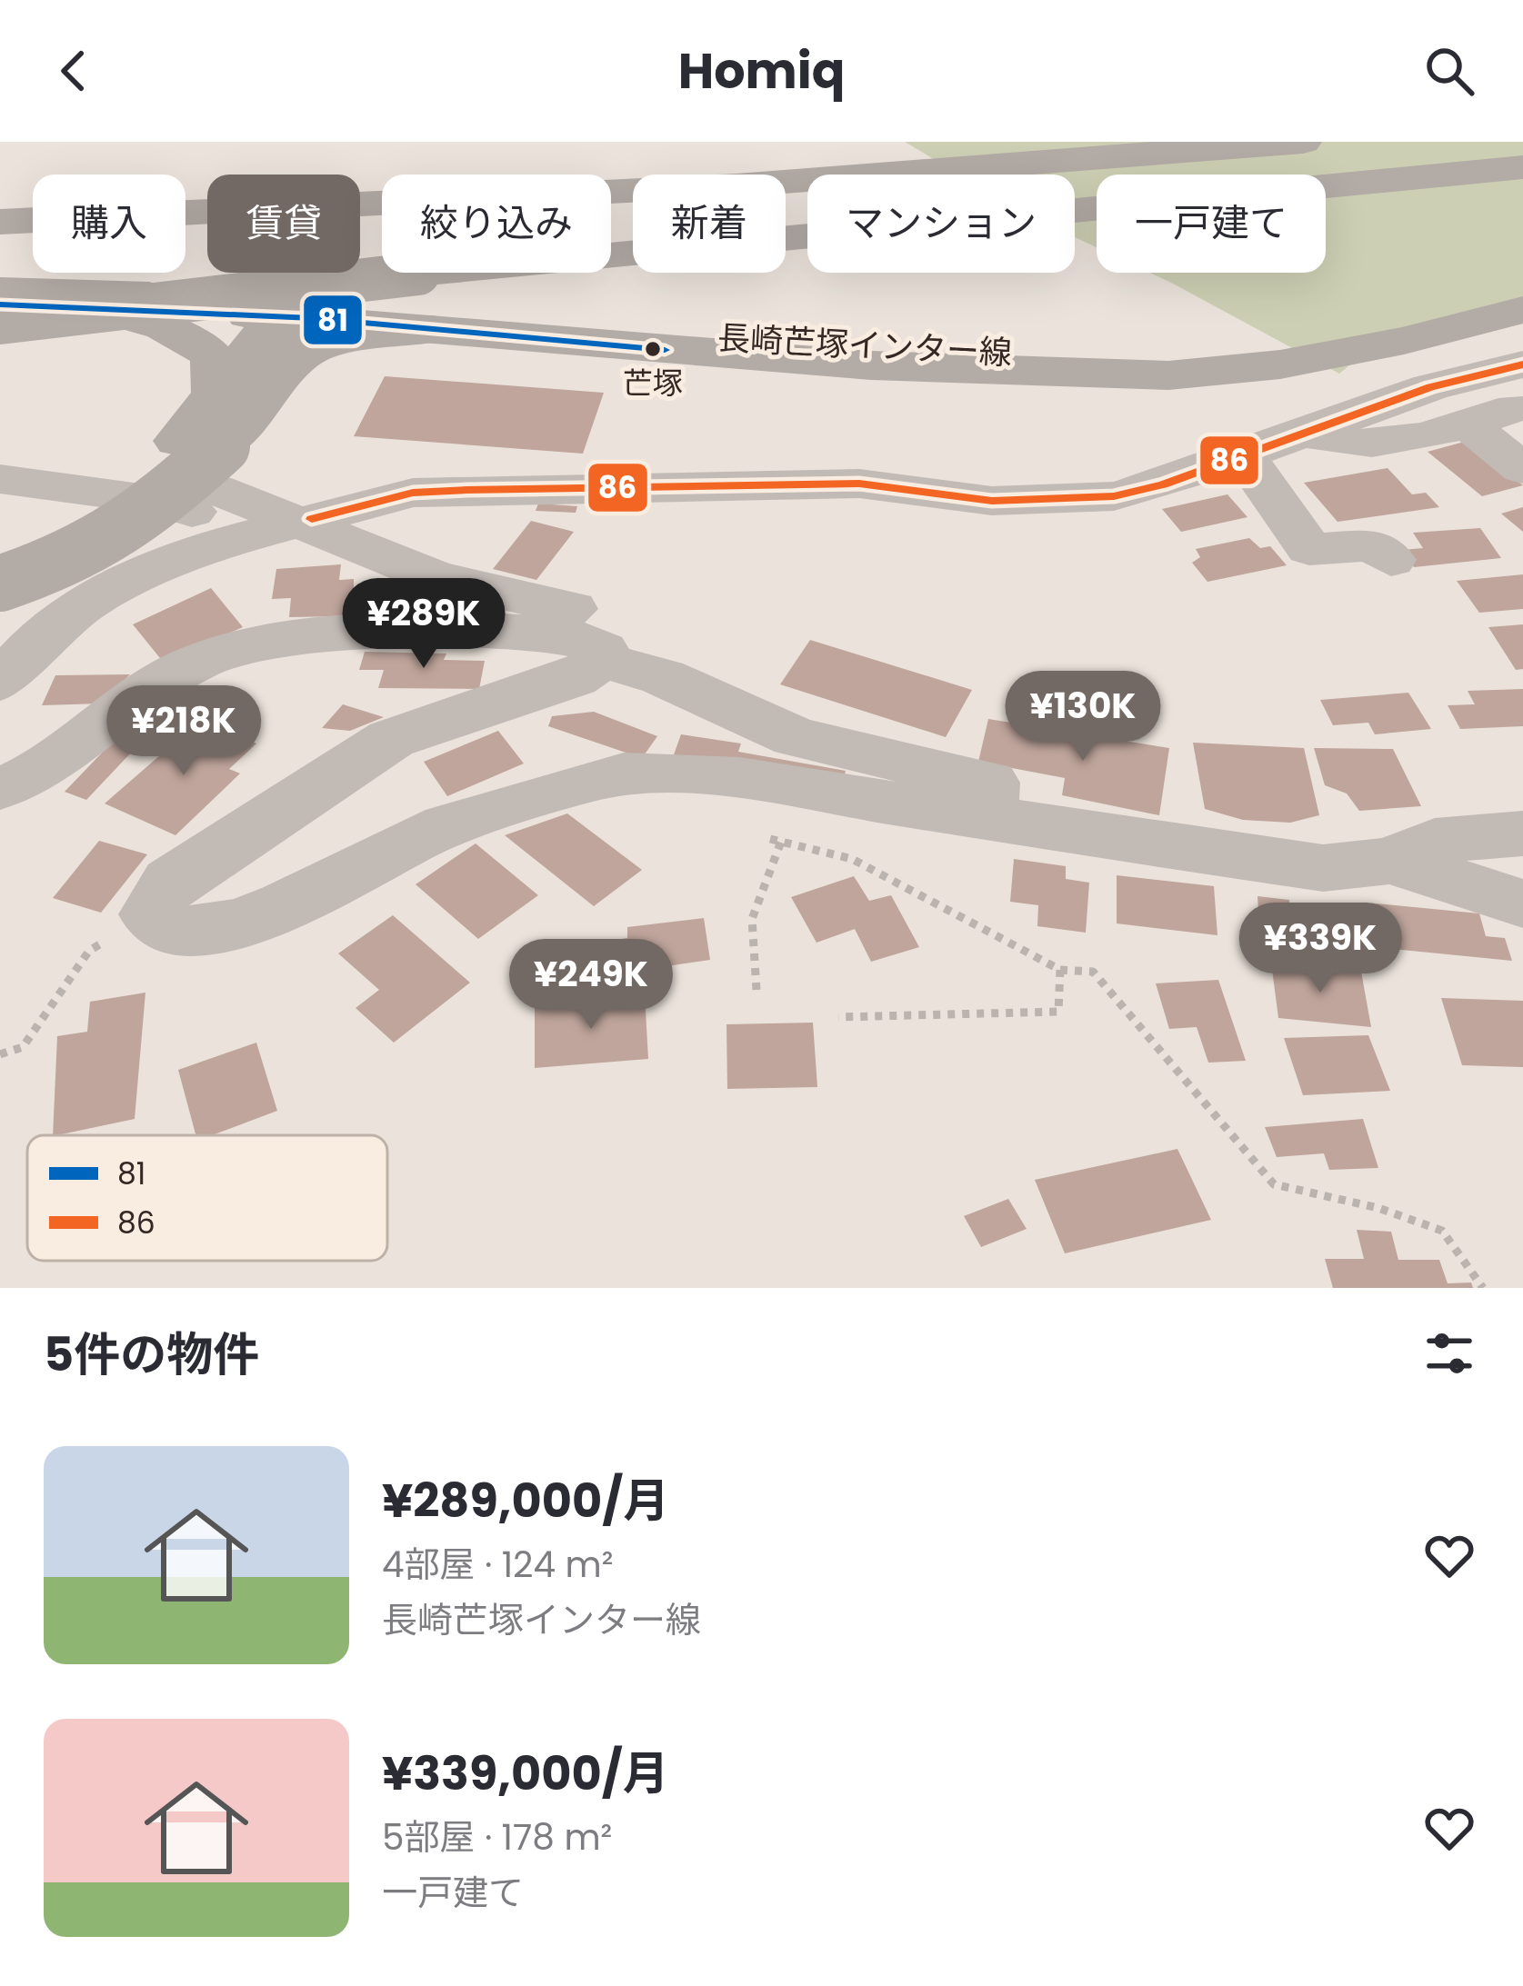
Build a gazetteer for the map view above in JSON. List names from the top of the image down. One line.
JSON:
{"streets":{"main road":["長崎芒塚インター線"]},"places":["芒塚"],"lines":["transit line 81","transit line 86"],"legend":["81","86"],"page":{"header":"Homiq","chip":["購入","賃貸","絞り込み","新着","マンション","一戸建て"],"price":["¥289K","¥130K","¥218K","¥339K","¥249K"],"heading":"5件の物件","list":[{"name":"¥289,000/月","note":"4部屋 · 124 m² · 長崎芒塚インター線"},{"name":"¥339,000/月","note":"5部屋 · 178 m² · 一戸建て"}]}}
